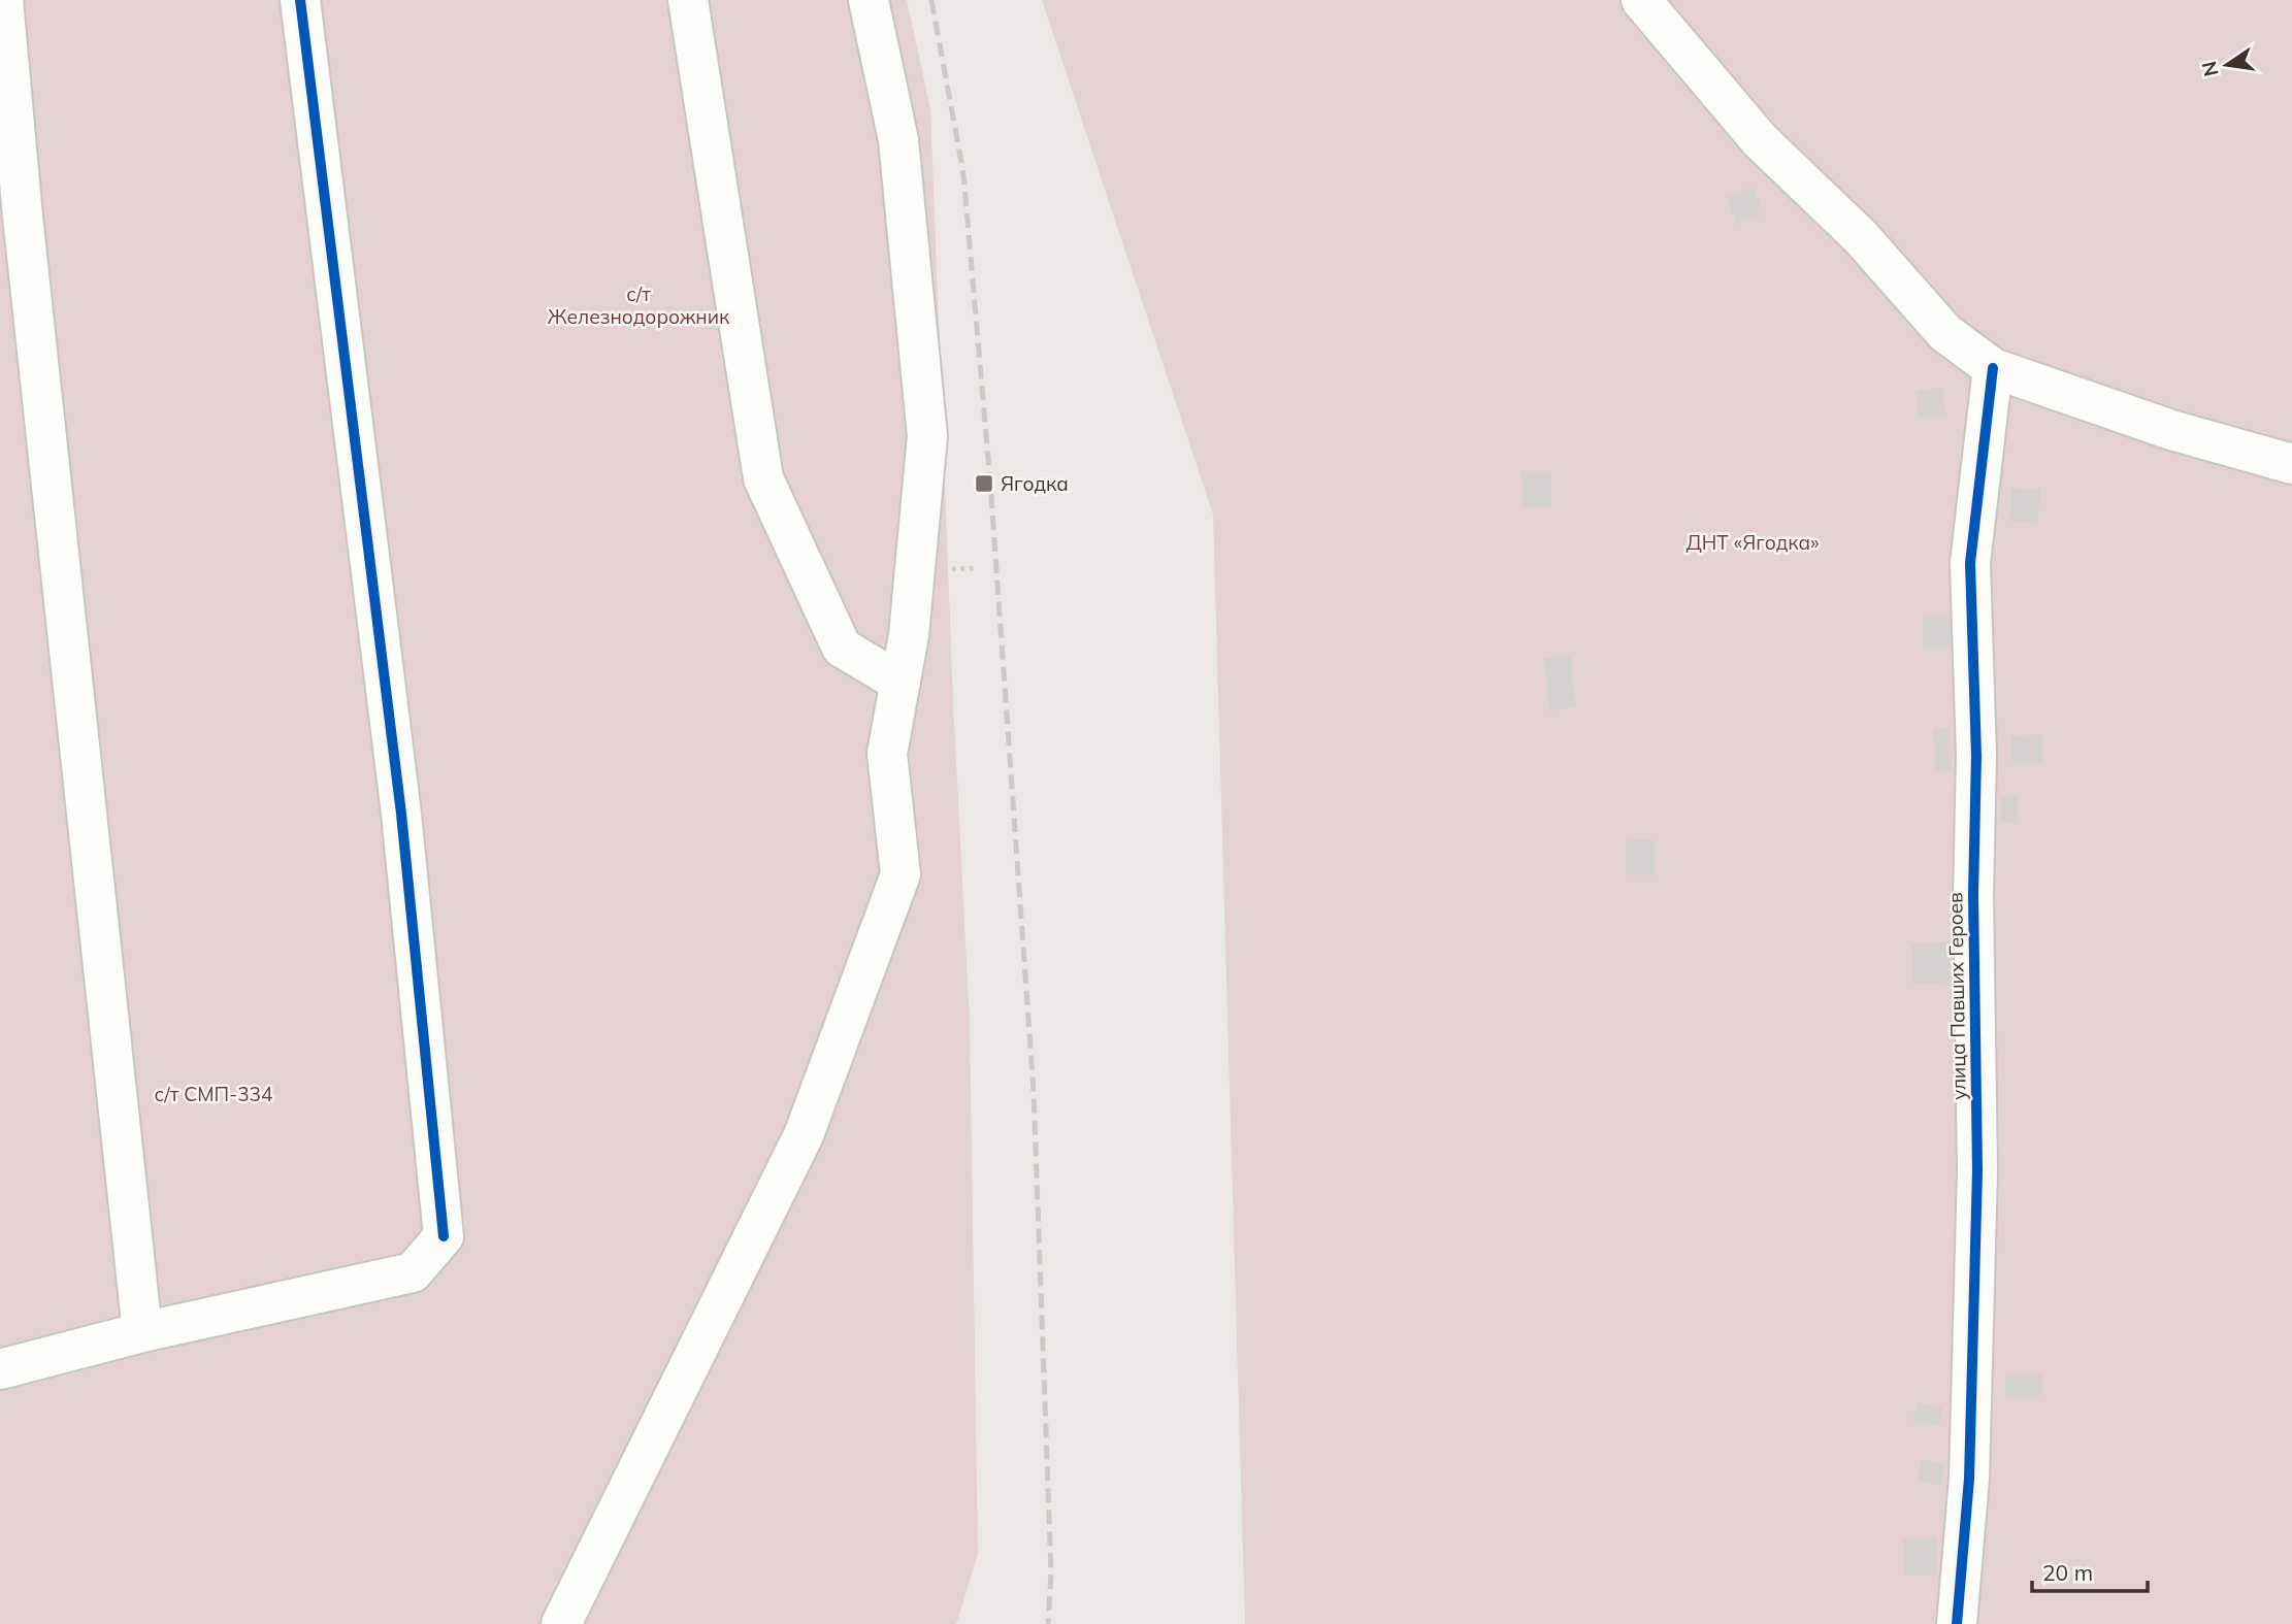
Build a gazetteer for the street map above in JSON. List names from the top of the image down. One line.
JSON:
{"streets":{"street":["улица Павших Героев"]},"parks":["с/т Железнодорожник","ДНТ «Ягодка»","с/т СМП-334"],"places":{"transit":["Ягодка"]},"scale_bar":"20 m","north":"left"}
